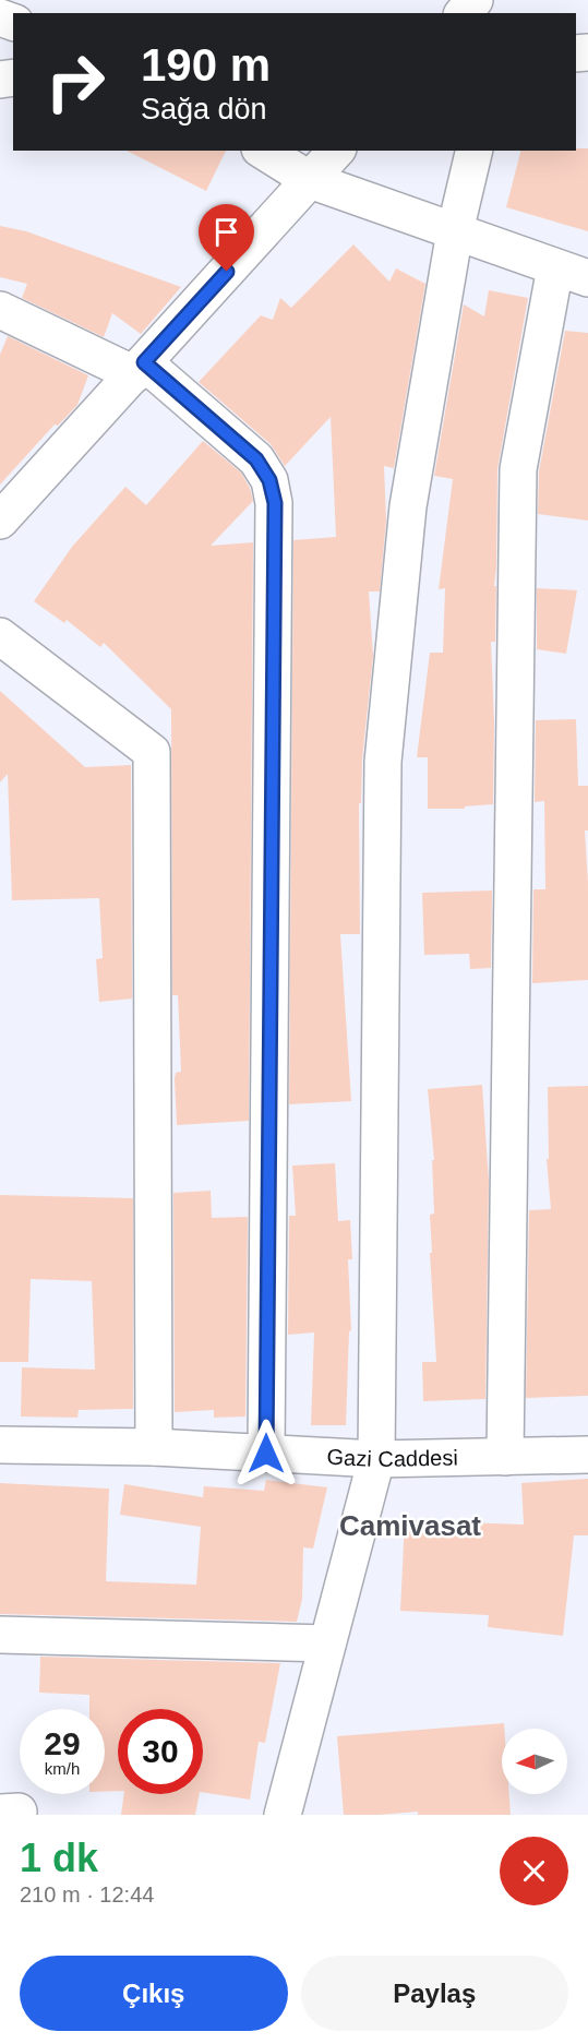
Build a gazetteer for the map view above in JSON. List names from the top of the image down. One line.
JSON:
{"streets":{"street":["Gazi Caddesi"]},"districts":["Camivasat"],"north":"left","page":{"turn":["190 m","Sağa dön"],"speed":"29 km/h","limit":"30","heading":["1 dk","210 m · 12:44"],"buttons":["Çıkış","Paylaş"]}}
